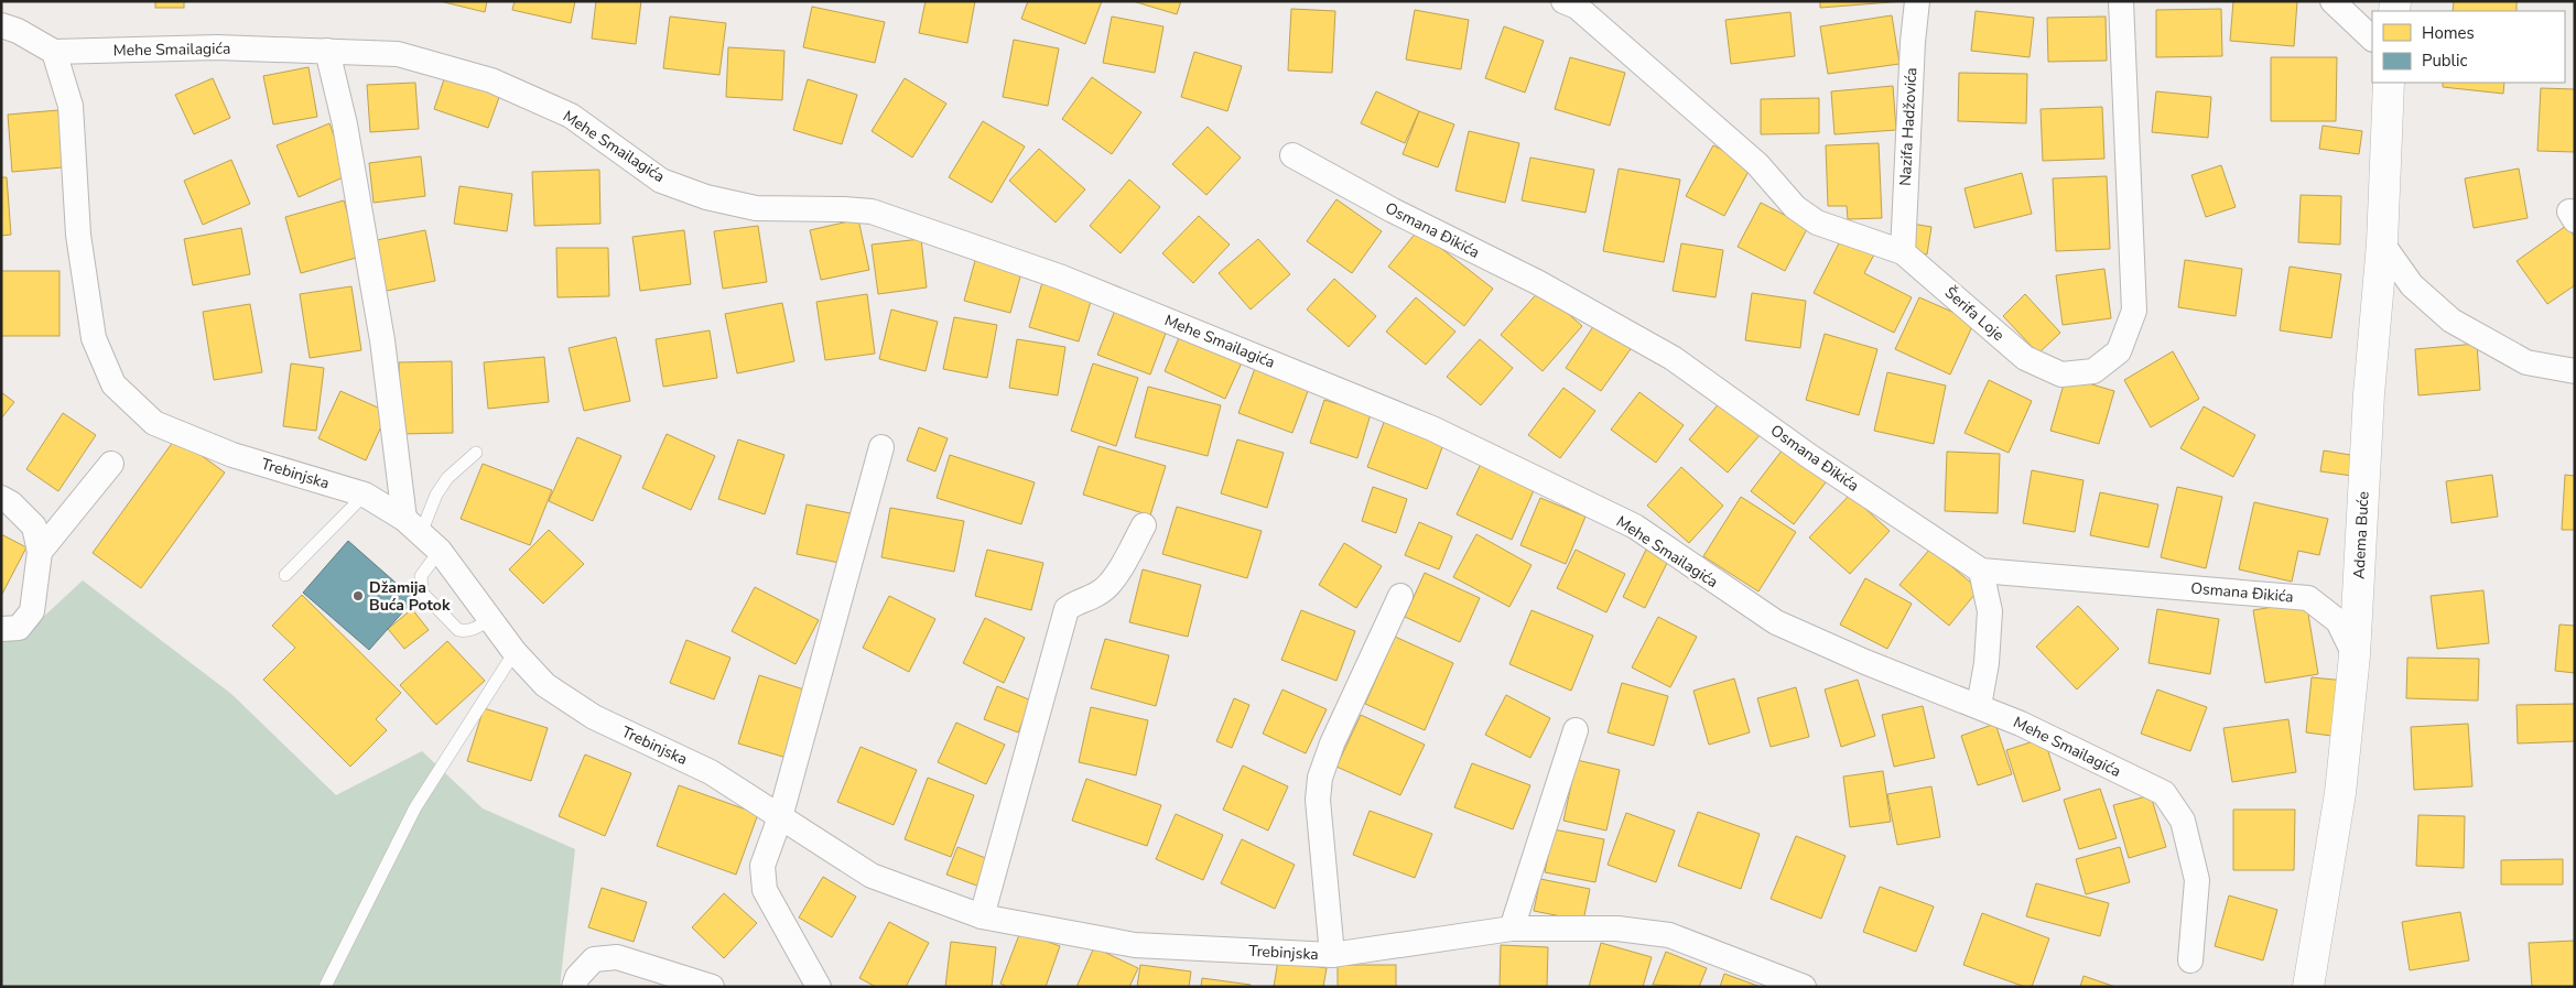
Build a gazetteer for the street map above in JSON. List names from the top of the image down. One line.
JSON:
{"streets":{"street":["Mehe Smailagića","Nazifa Hadžovića","Osmana Đikića","Šerifa Loje","Trebinjska","Adema Buće"]},"crossings":[["Mehe Smailagića","Trebinjska"],["Nazifa Hadžovića","Šerifa Loje"],["Osmana Đikića","Adema Buće"]],"places":["Džamija Buća Potok"],"legend":["Homes","Public"]}
